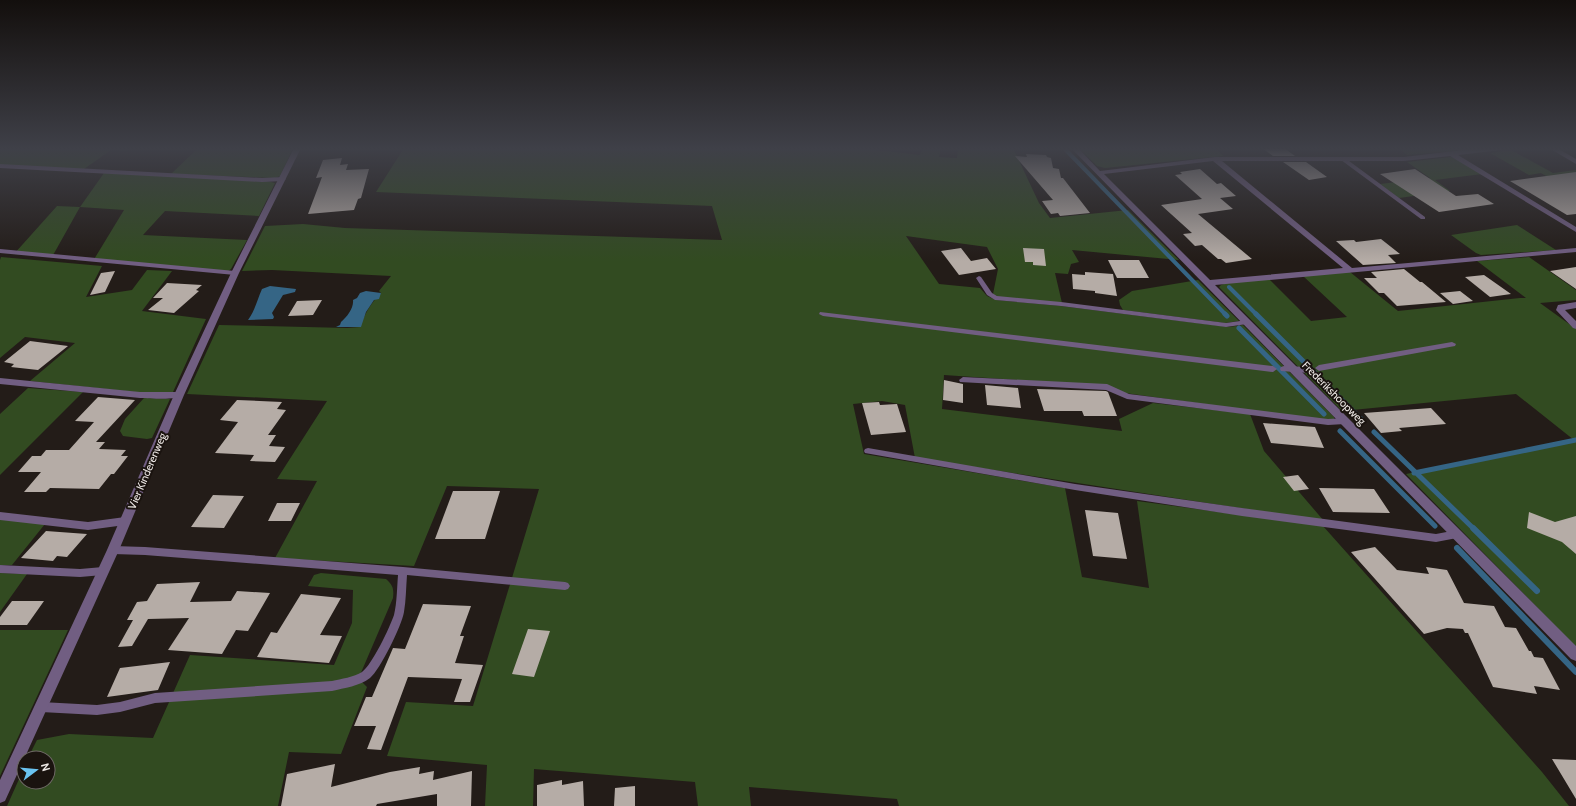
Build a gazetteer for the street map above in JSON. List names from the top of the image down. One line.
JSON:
{"streets":{"street":["Frederikshoopweg","Vier Kinderenweg"]},"north":"right"}
